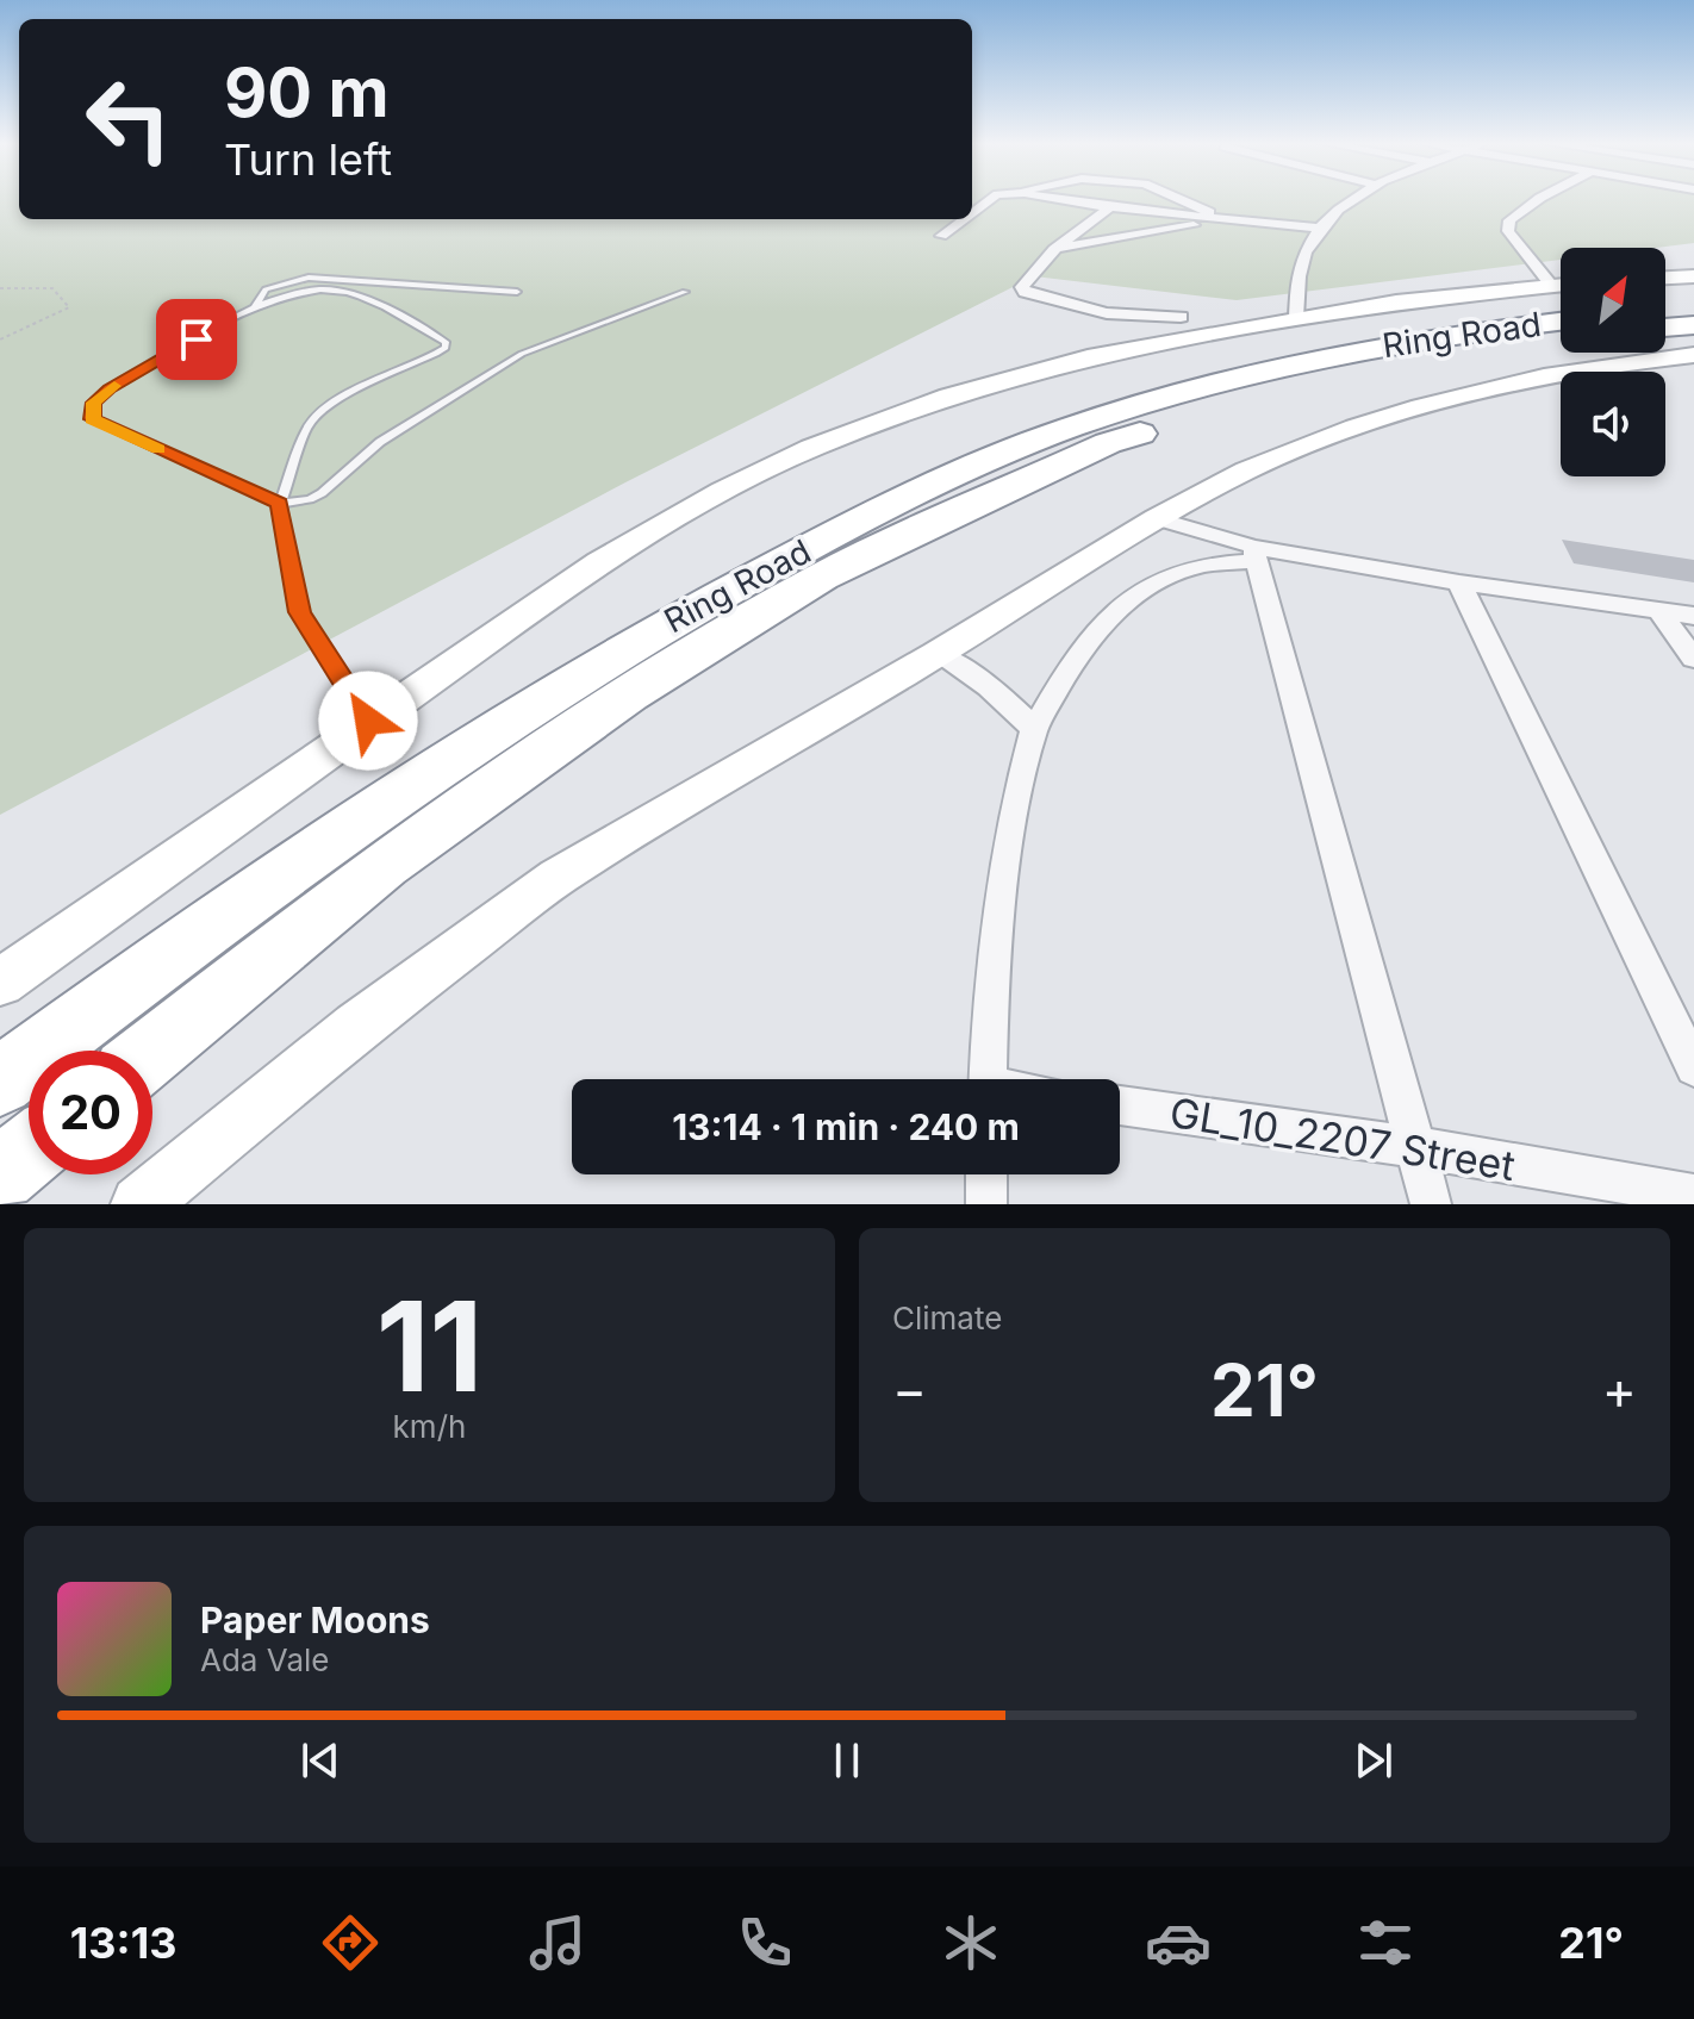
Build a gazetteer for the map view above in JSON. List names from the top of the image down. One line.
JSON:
{"streets":{"highway":["Ring Road"],"street":["GL_10_2207 Street"]},"north":"top right","page":{"turn":["90 m","Turn left"],"limit":"20","trip":"13:14 · 1 min · 240 m","tile":[["11","km/h"],"Climate"],"heat":["−","21°","+"],"song":["Paper Moons","Ada Vale"],"tabs":["13:13","21°"]}}
